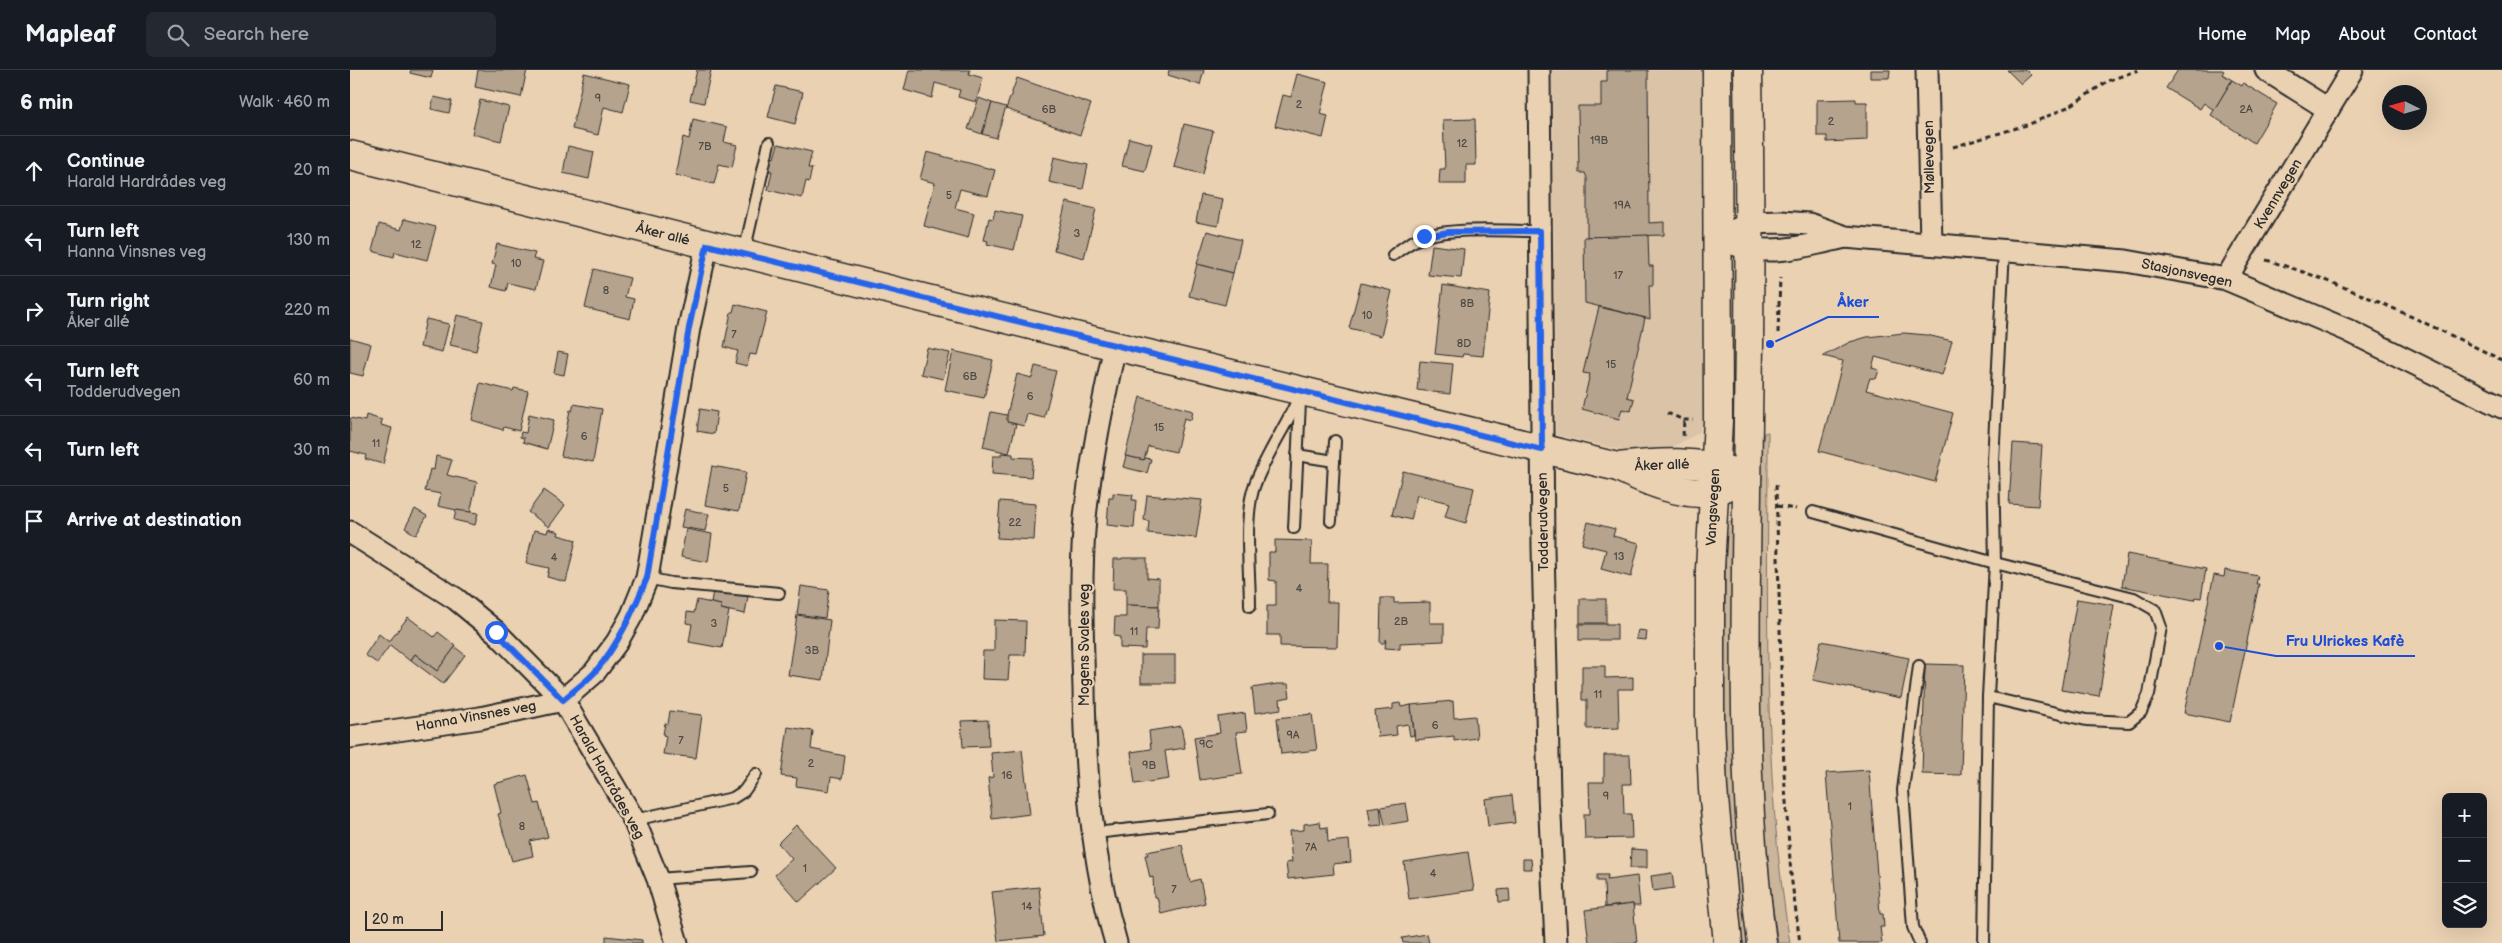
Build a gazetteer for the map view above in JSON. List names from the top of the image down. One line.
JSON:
{"streets":{"main road":["Åker allé","Vangsvegen"],"street":["Møllevegen","Kvennvegen","Stasjonsvegen","Todderudvegen","Mogens Svales veg","Hanna Vinsnes veg","Harald Hardrådes veg"]},"crossings":[["Møllevegen","Stasjonsvegen"],["Kvennvegen","Stasjonsvegen"],["Åker allé","Vangsvegen"],["Åker allé","Todderudvegen"],["Åker allé","Mogens Svales veg"],["Åker allé","Hanna Vinsnes veg"],["Stasjonsvegen","Vangsvegen"],["Hanna Vinsnes veg","Harald Hardrådes veg"]],"places":["Åker","Fru Ulrickes Kafè"],"house_numbers":["9","2","6B","2A","2","19B","12","7B","5","19A","3","12","10","17","8","8B","10","7","8D","15","6B","6","15","6","11","5","22","13","4","4","2B","3","11","3B","11","6","9A","7","9C","2","9B","16","9","1","8","7A","1","4","7","14"],"scale_bar":"20 m","north":"left","page":{"header":"Mapleaf","search":"Search here","nav":["Home","Map","About","Contact"],"heading":["6 min","Walk · 460 m"],"list":[["Continue","Harald Hardrådes veg","20 m"],["Turn left","Hanna Vinsnes veg","130 m"],["Turn right","Åker allé","220 m"],["Turn left","Todderudvegen","60 m"],["Turn left","30 m"],"Arrive at destination"],"map_buttons":["+","−"],"scale":"20 m"}}
